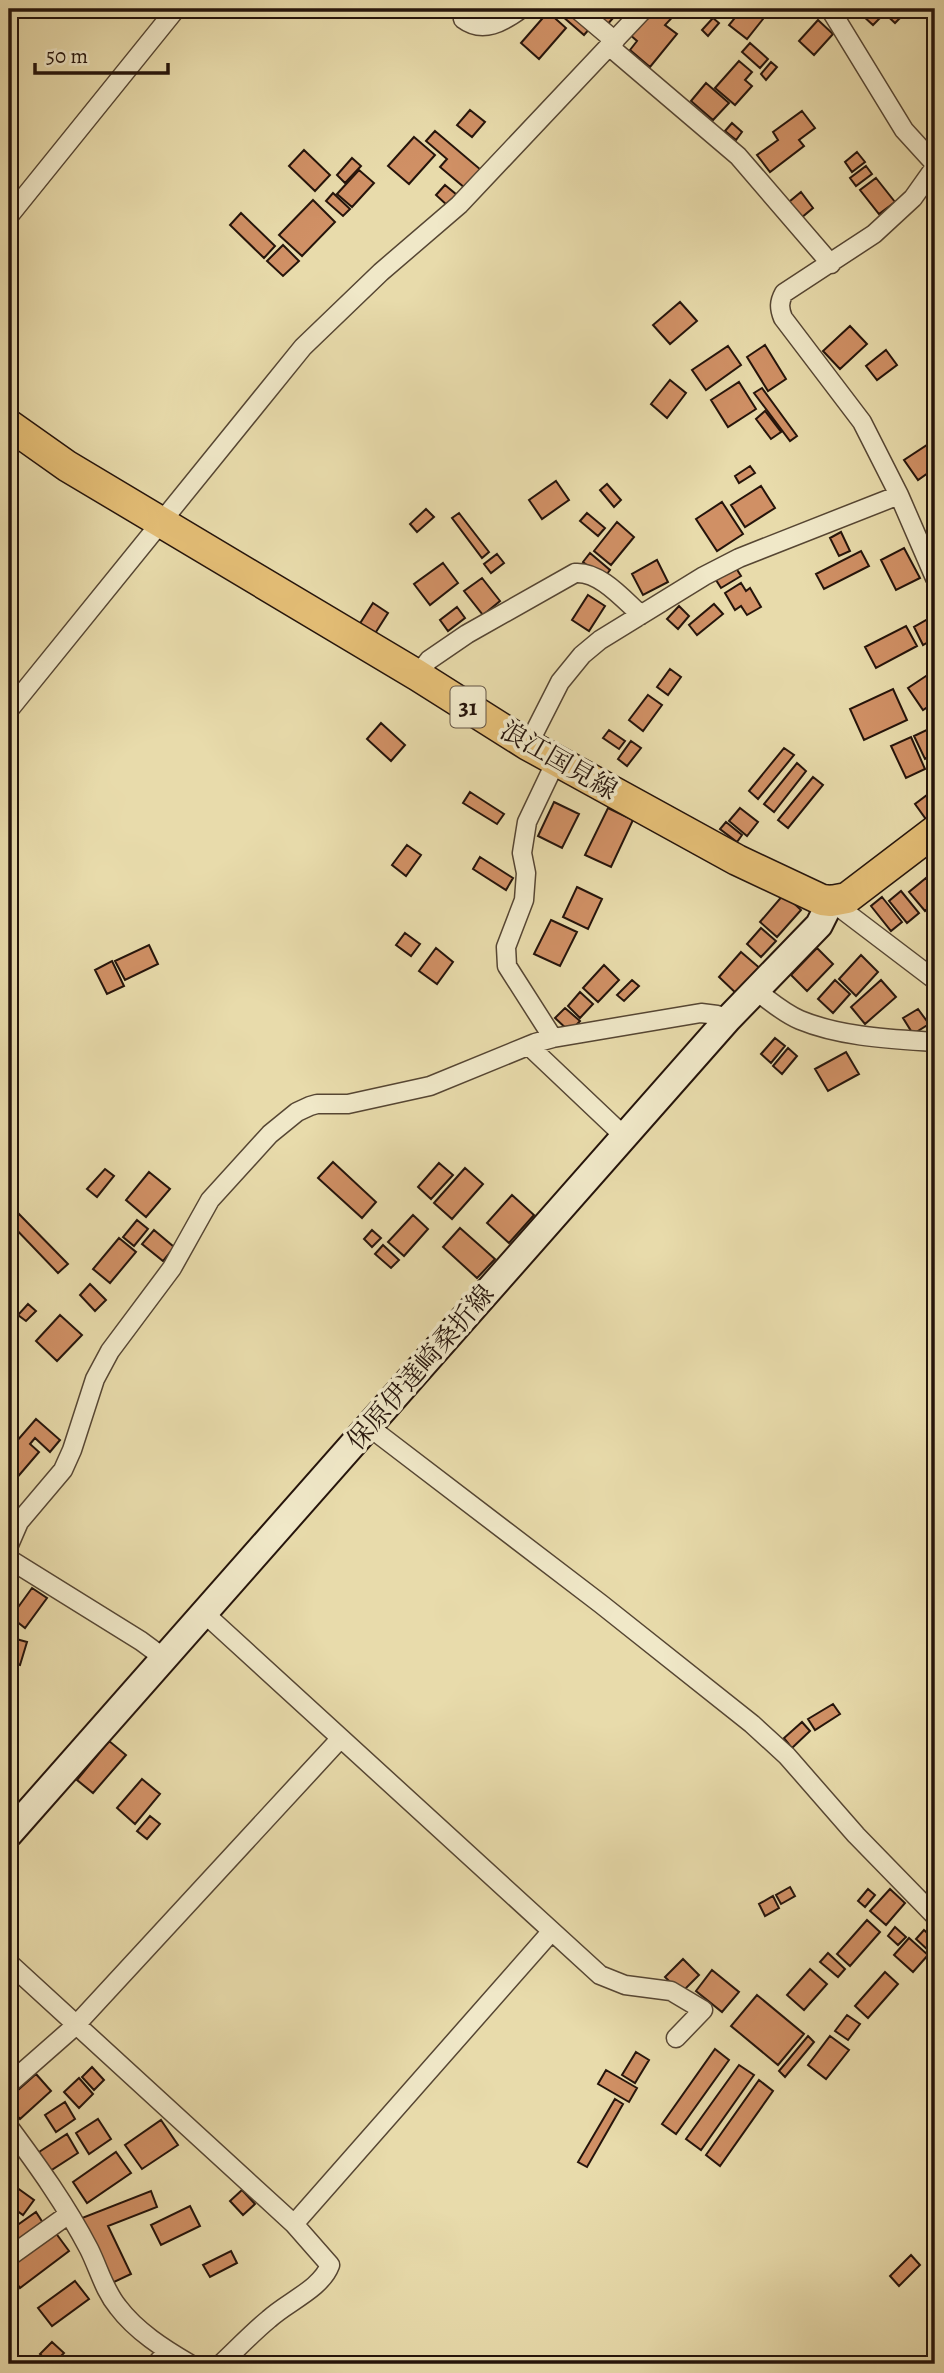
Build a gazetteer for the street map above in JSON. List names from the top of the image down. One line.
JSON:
{"streets":{"main road":["31","浪江国見線","保原伊達崎桑折線"]},"crossings":[["浪江国見線","保原伊達崎桑折線"]],"scale_bar":"50 m"}
